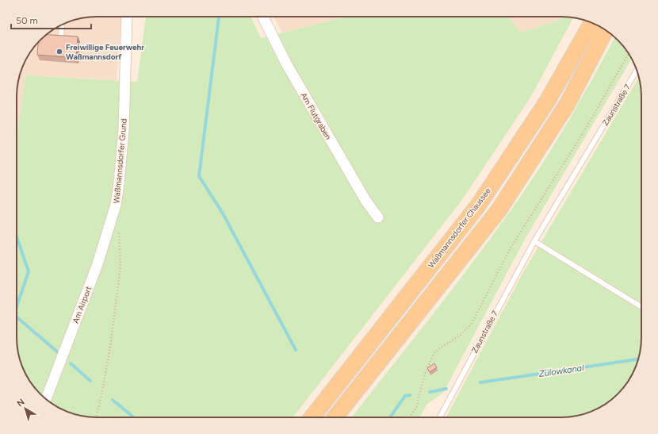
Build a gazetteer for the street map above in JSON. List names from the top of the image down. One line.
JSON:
{"streets":{"main road":["Waßmannsdorfer Chaussee"],"street":["Am Flutgraben","Waßmannsdorfer Grund","Am Airport"],"lane":["Zaunstraße 7"]},"crossings":[["Waßmannsdorfer Grund","Am Airport"]],"water":["Zülowkanal"],"places":["Freiwillige Feuerwehr Waßmannsdorf"],"scale_bar":"50 m","north":"top left"}
